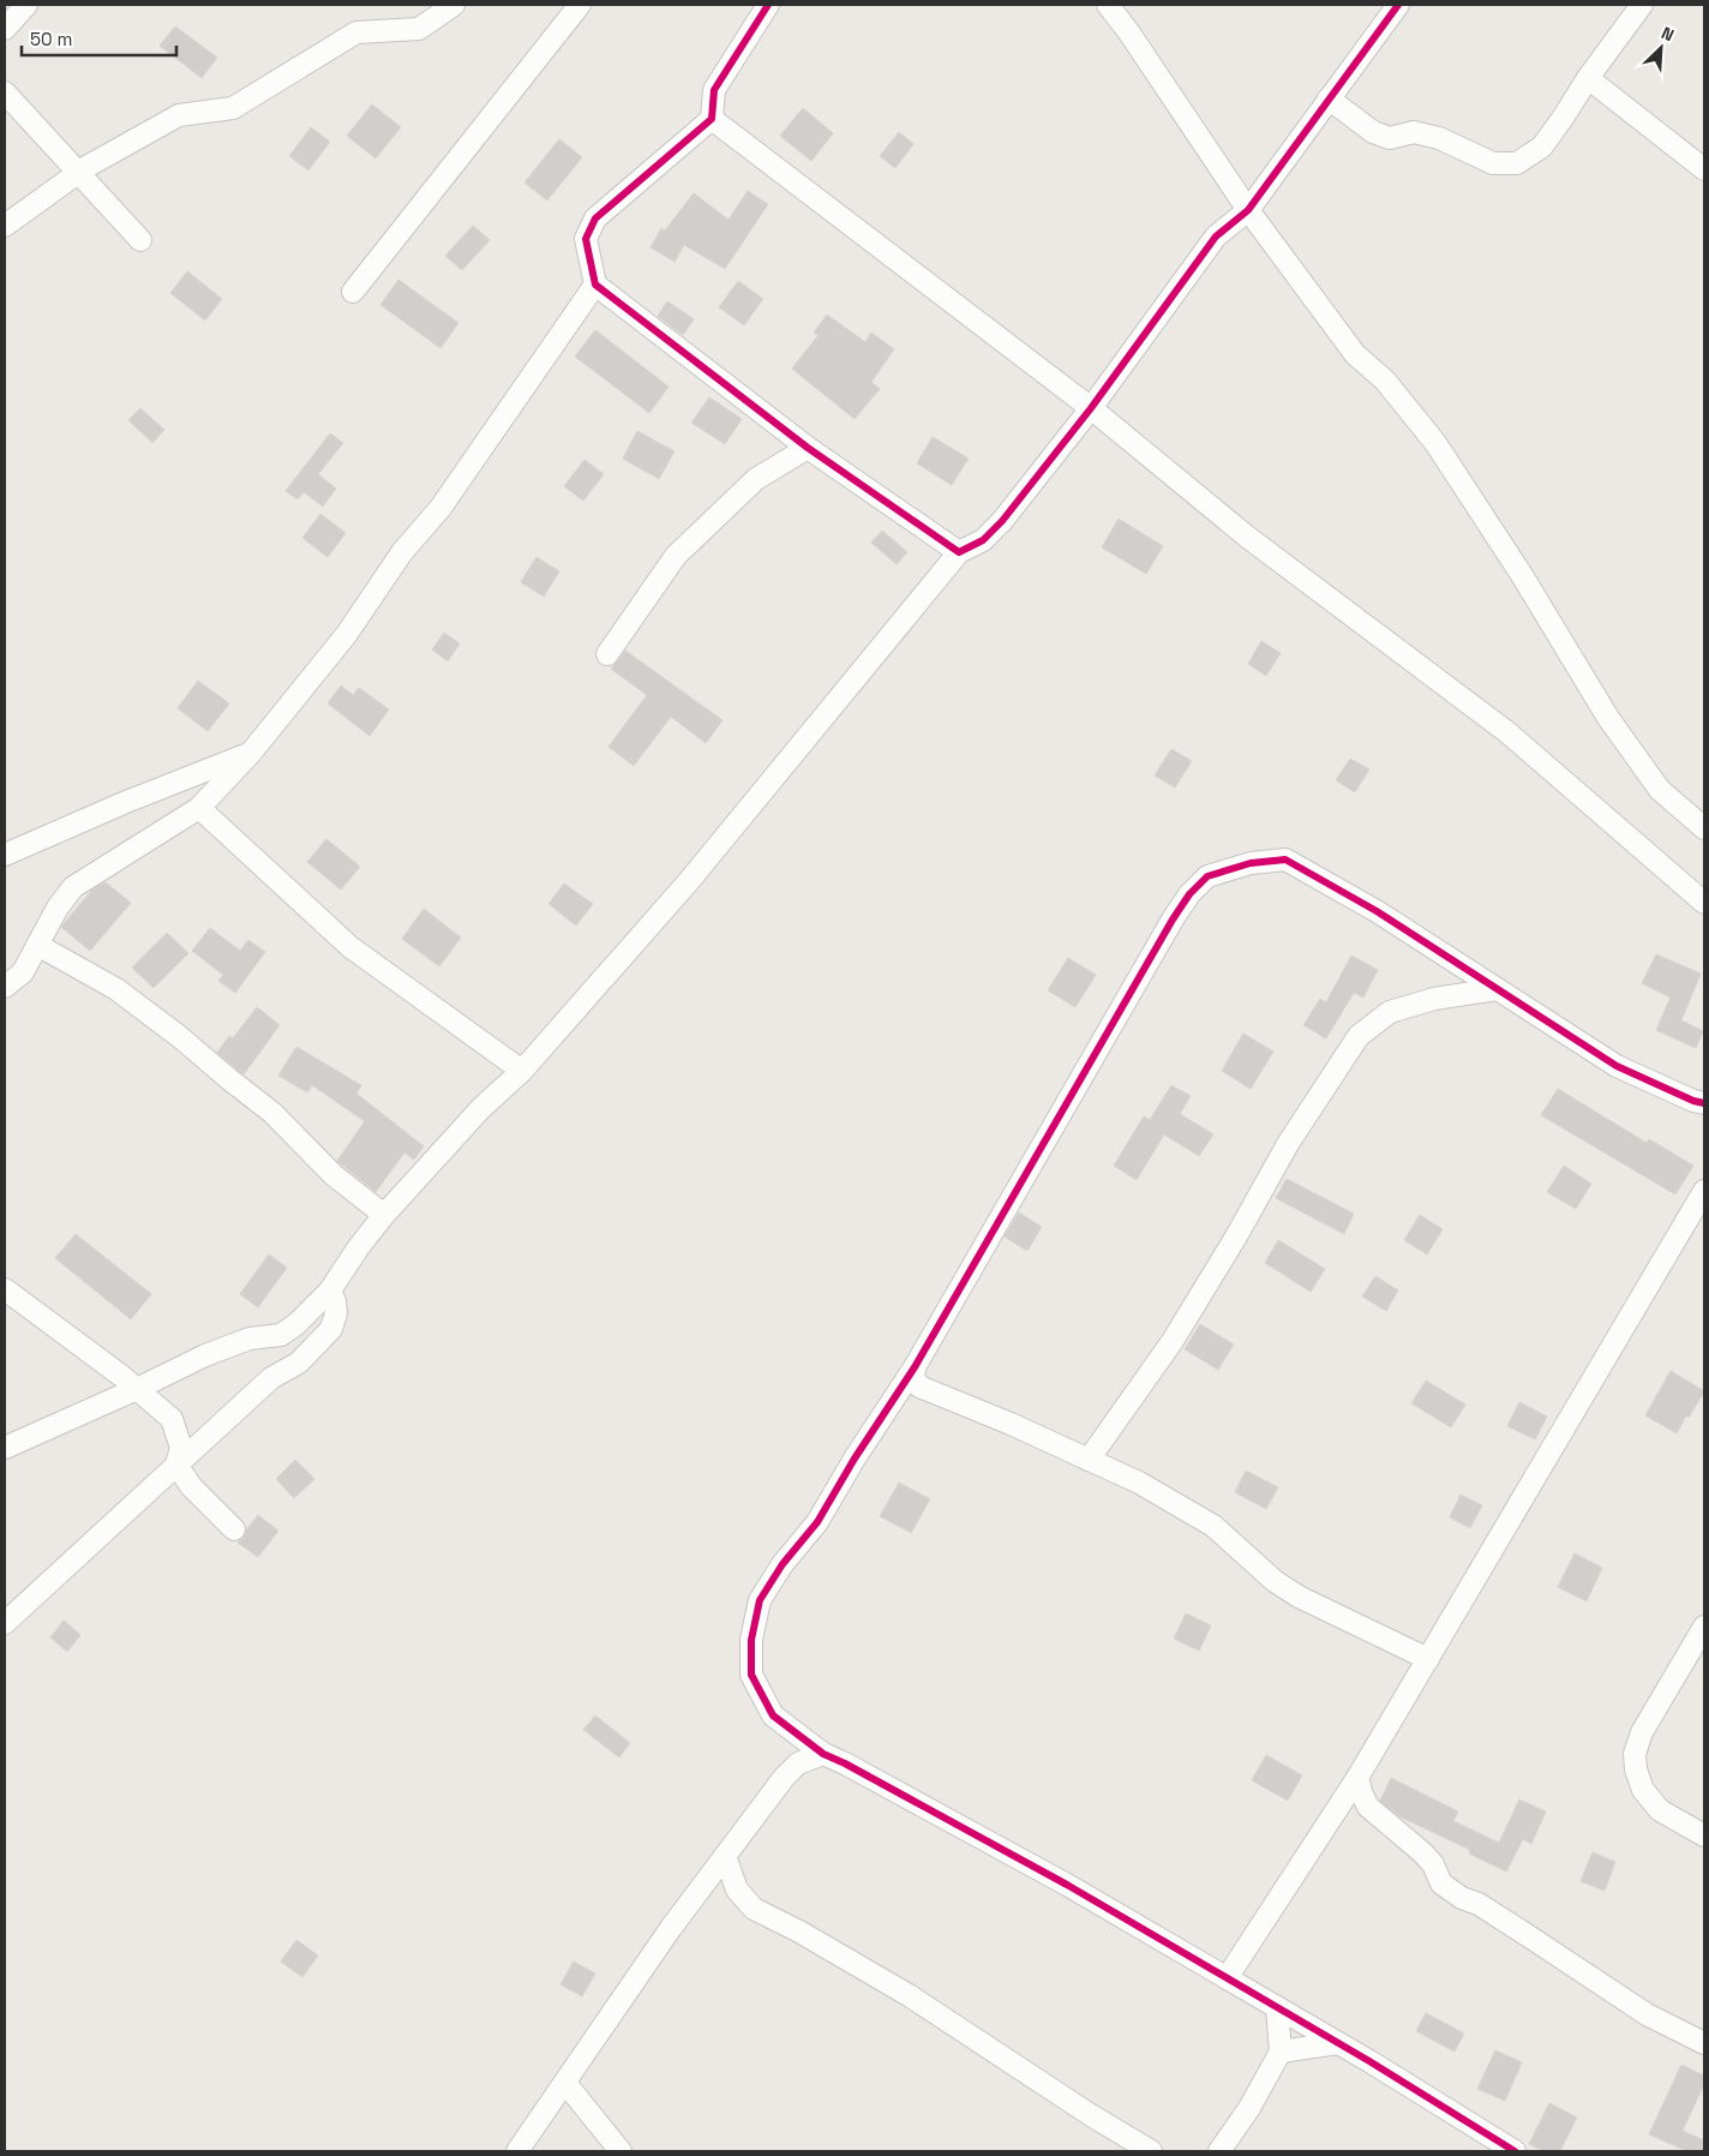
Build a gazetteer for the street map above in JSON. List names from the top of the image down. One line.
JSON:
{"scale_bar":"50 m","north":"top right"}
